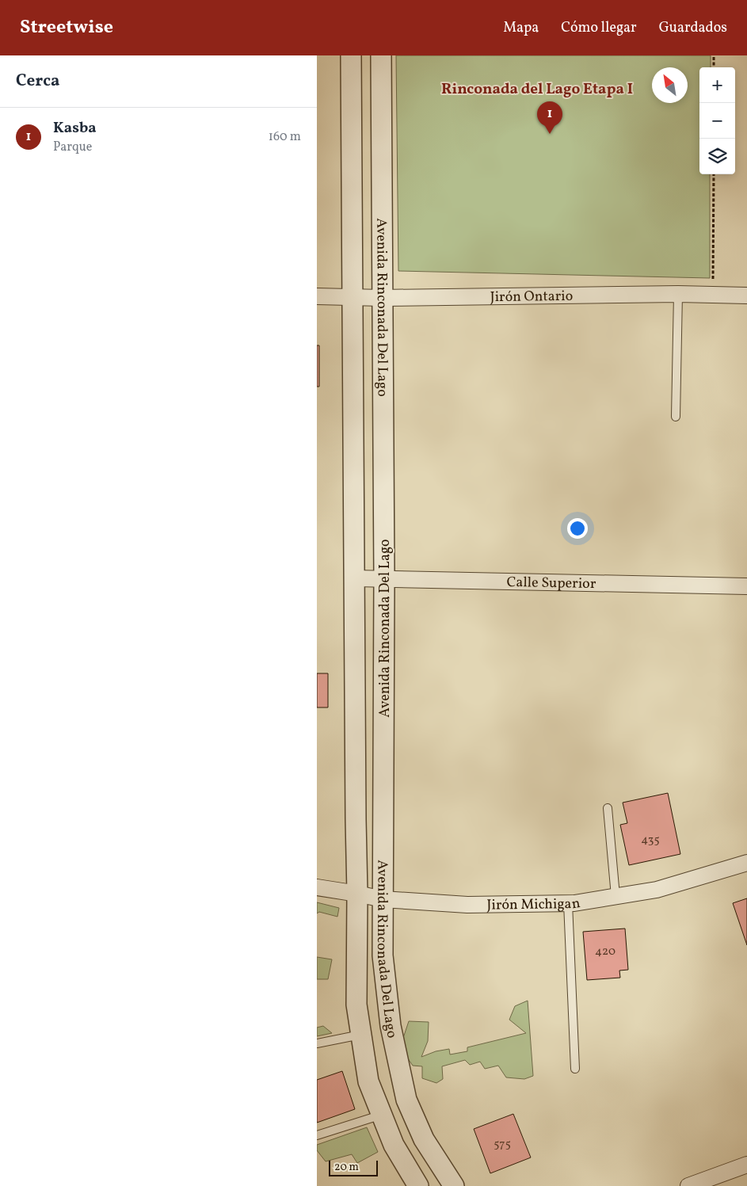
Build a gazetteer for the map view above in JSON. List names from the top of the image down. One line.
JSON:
{"streets":{"street":["Jirón Ontario","Avenida Rinconada Del Lago","Calle Superior","Jirón Michigan"]},"crossings":[["Jirón Ontario","Avenida Rinconada Del Lago"],["Avenida Rinconada Del Lago","Calle Superior"],["Avenida Rinconada Del Lago","Jirón Michigan"]],"districts":["Rinconada del Lago Etapa I"],"house_numbers":["435","420","575"],"scale_bar":"20 m","north":"top left","page":{"header":"Streetwise","nav":["Mapa","Cómo llegar","Guardados"],"heading":"Cerca","map_buttons":["+","−"],"pins":"1","list":[{"mark":"1","name":"Kasba","note":"Parque","value":"160 m"}],"scale":"20 m"}}
